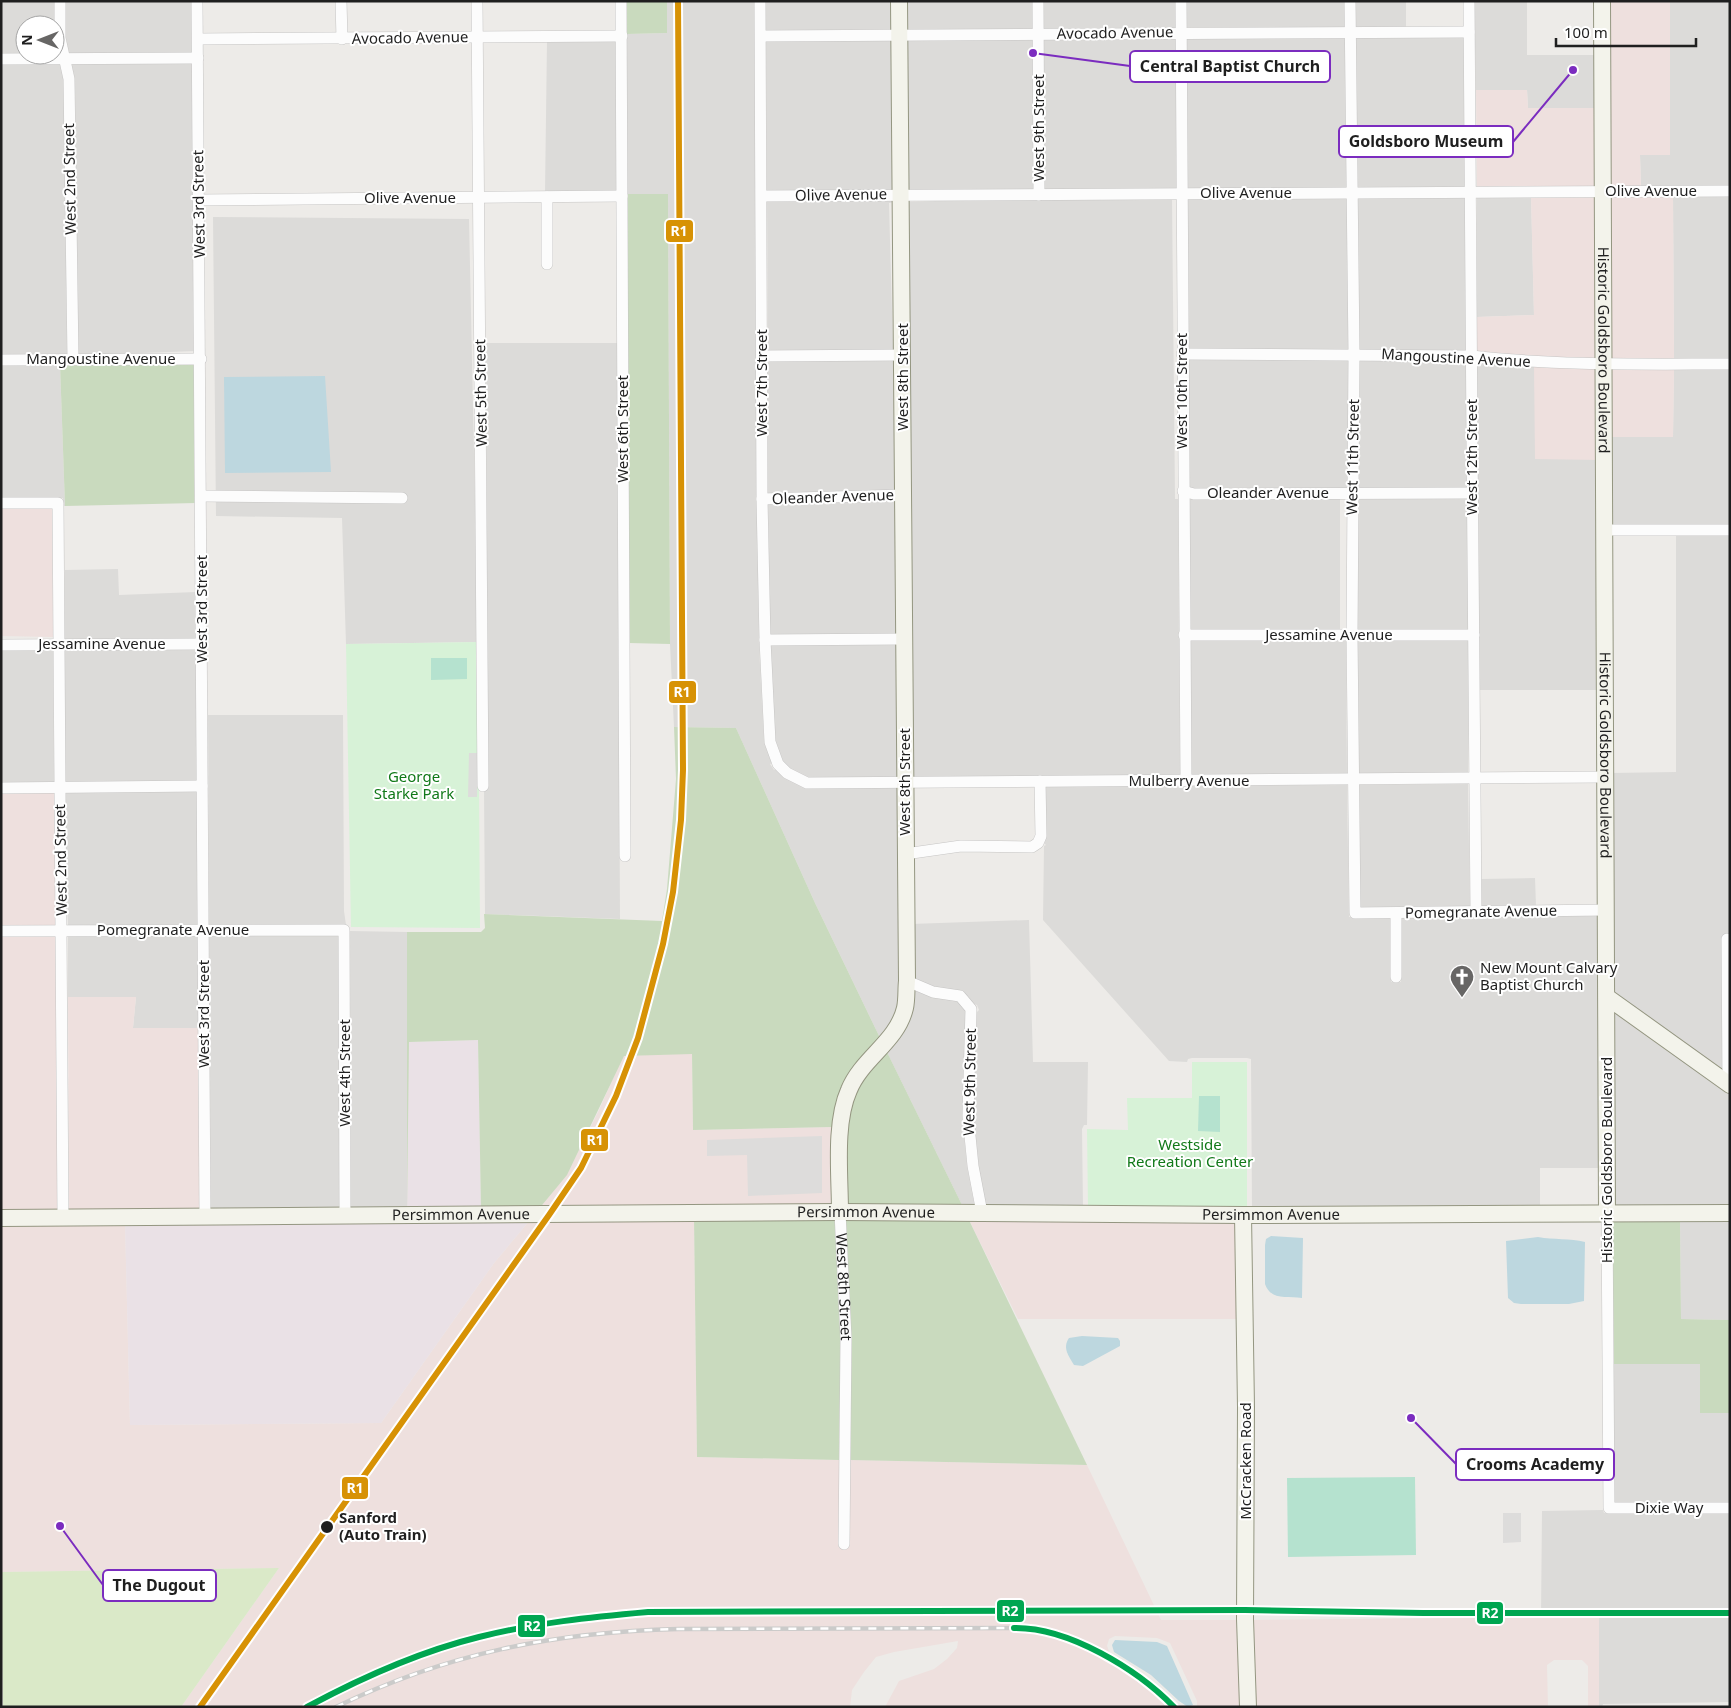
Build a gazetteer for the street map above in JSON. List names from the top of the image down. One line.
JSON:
{"streets":{"street":["Avocado Avenue","West 9th Street","West 2nd Street","Olive Avenue","West 3rd Street","Historic Goldsboro Boulevard","Mangoustine Avenue","West 8th Street","West 7th Street","West 10th Street","West 5th Street","West 6th Street","West 11th Street","West 12th Street","Oleander Avenue","Jessamine Avenue","Mulberry Avenue","Pomegranate Avenue","West 4th Street","Persimmon Avenue","McCracken Road","Dixie Way"]},"crossings":[["Avocado Avenue","West 9th Street"],["Avocado Avenue","West 3rd Street"],["Avocado Avenue","West 8th Street"],["Avocado Avenue","West 7th Street"],["Avocado Avenue","West 10th Street"],["Avocado Avenue","West 5th Street"],["Avocado Avenue","West 6th Street"],["Avocado Avenue","West 11th Street"],["Avocado Avenue","West 12th Street"],["West 9th Street","Olive Avenue"],["West 9th Street","West 8th Street"],["West 9th Street","Persimmon Avenue"],["West 2nd Street","Mangoustine Avenue"],["West 2nd Street","Jessamine Avenue"],["West 2nd Street","Pomegranate Avenue"],["West 2nd Street","Persimmon Avenue"],["Olive Avenue","West 3rd Street"],["Olive Avenue","Historic Goldsboro Boulevard"],["Olive Avenue","West 8th Street"],["Olive Avenue","West 7th Street"],["Olive Avenue","West 10th Street"],["Olive Avenue","West 5th Street"],["Olive Avenue","West 6th Street"],["Olive Avenue","West 11th Street"],["Olive Avenue","West 12th Street"],["West 3rd Street","Mangoustine Avenue"],["West 3rd Street","Jessamine Avenue"],["West 3rd Street","Pomegranate Avenue"],["West 3rd Street","Persimmon Avenue"],["Historic Goldsboro Boulevard","Mangoustine Avenue"],["Historic Goldsboro Boulevard","Mulberry Avenue"],["Historic Goldsboro Boulevard","Pomegranate Avenue"],["Historic Goldsboro Boulevard","Persimmon Avenue"],["Historic Goldsboro Boulevard","Dixie Way"],["Mangoustine Avenue","West 10th Street"],["Mangoustine Avenue","West 11th Street"],["Mangoustine Avenue","West 12th Street"],["West 8th Street","Oleander Avenue"],["West 8th Street","Mulberry Avenue"],["West 8th Street","Persimmon Avenue"],["West 7th Street","Oleander Avenue"],["West 7th Street","Mulberry Avenue"],["West 10th Street","Oleander Avenue"],["West 10th Street","Jessamine Avenue"],["West 10th Street","Mulberry Avenue"],["West 11th Street","Oleander Avenue"],["West 11th Street","Jessamine Avenue"],["West 11th Street","Mulberry Avenue"],["West 11th Street","Pomegranate Avenue"],["West 12th Street","Oleander Avenue"],["West 12th Street","Jessamine Avenue"],["West 12th Street","Mulberry Avenue"],["West 12th Street","Pomegranate Avenue"],["Pomegranate Avenue","West 4th Street"],["West 4th Street","Persimmon Avenue"],["Persimmon Avenue","McCracken Road"]],"parks":["George Starke Park","Westside Recreation Center"],"places":{"other":["Central Baptist Church","Goldsboro Museum","Crooms Academy","The Dugout","Sanford (Auto Train)"],"church":["New Mount Calvary Baptist Church"]},"lines":["transit line R1","transit line R2"],"scale_bar":"100 m","north":"left"}
